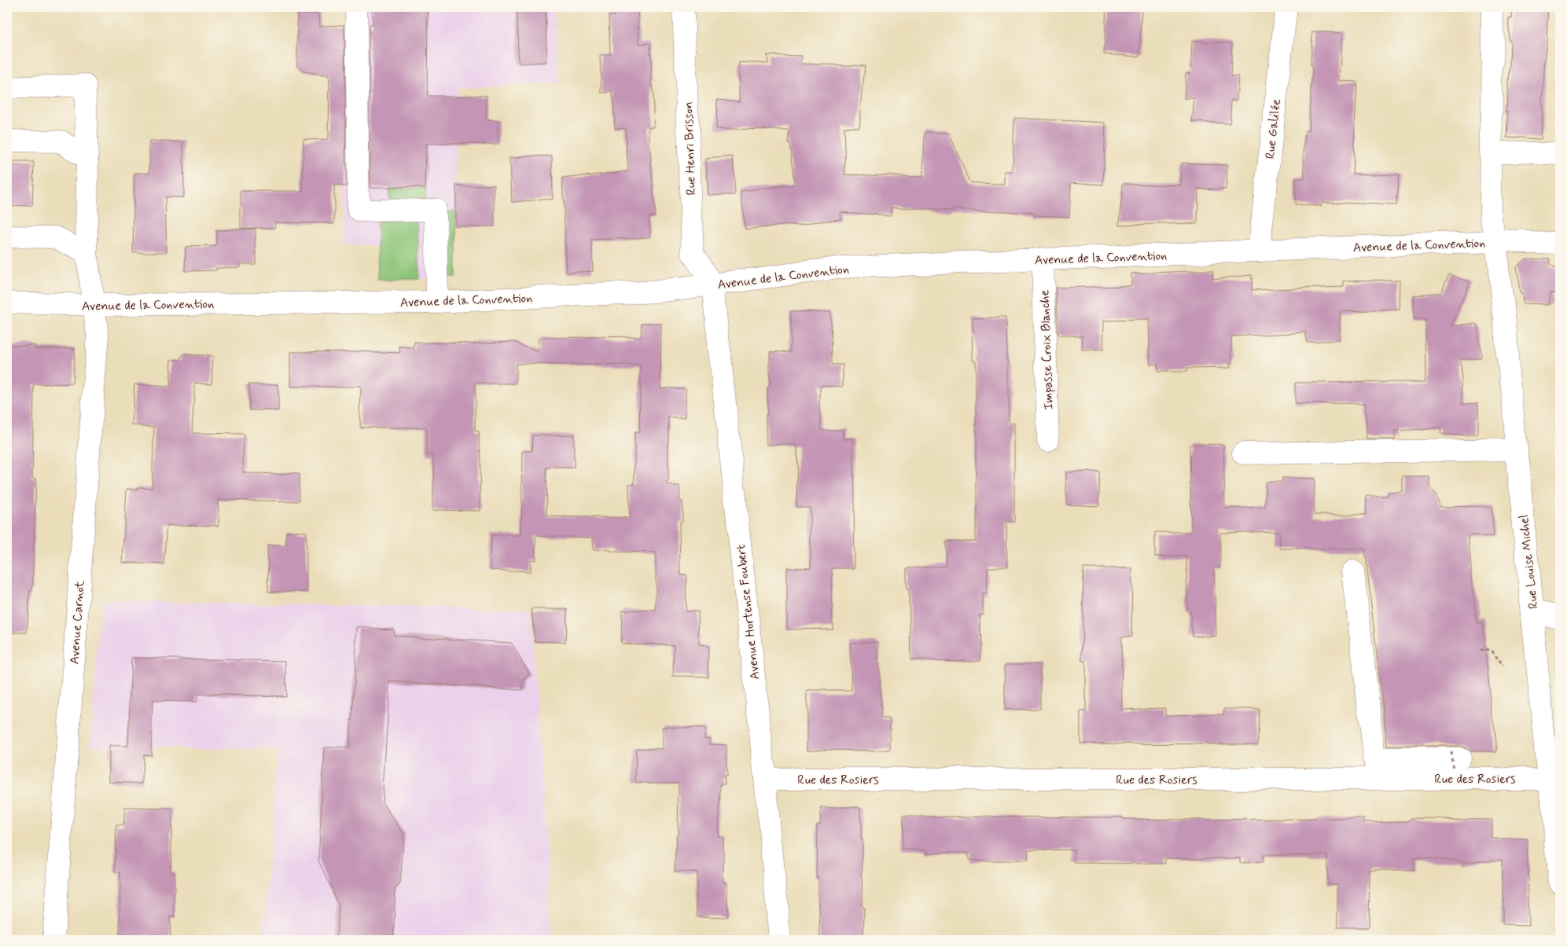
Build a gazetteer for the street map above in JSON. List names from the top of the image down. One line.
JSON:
{"streets":{"street":["Rue Galilée","Rue Henri Brisson","Avenue de la Convention","Impasse Croix Blanche","Rue Louise Michel","Avenue Hortense Foubert","Avenue Carnot","Rue des Rosiers"]},"crossings":[["Rue Galilée","Avenue de la Convention"],["Rue Henri Brisson","Avenue de la Convention"],["Rue Henri Brisson","Avenue Hortense Foubert"],["Avenue de la Convention","Impasse Croix Blanche"],["Avenue de la Convention","Rue Louise Michel"],["Avenue de la Convention","Avenue Hortense Foubert"],["Avenue de la Convention","Avenue Carnot"],["Rue Louise Michel","Rue des Rosiers"],["Avenue Hortense Foubert","Rue des Rosiers"]]}
